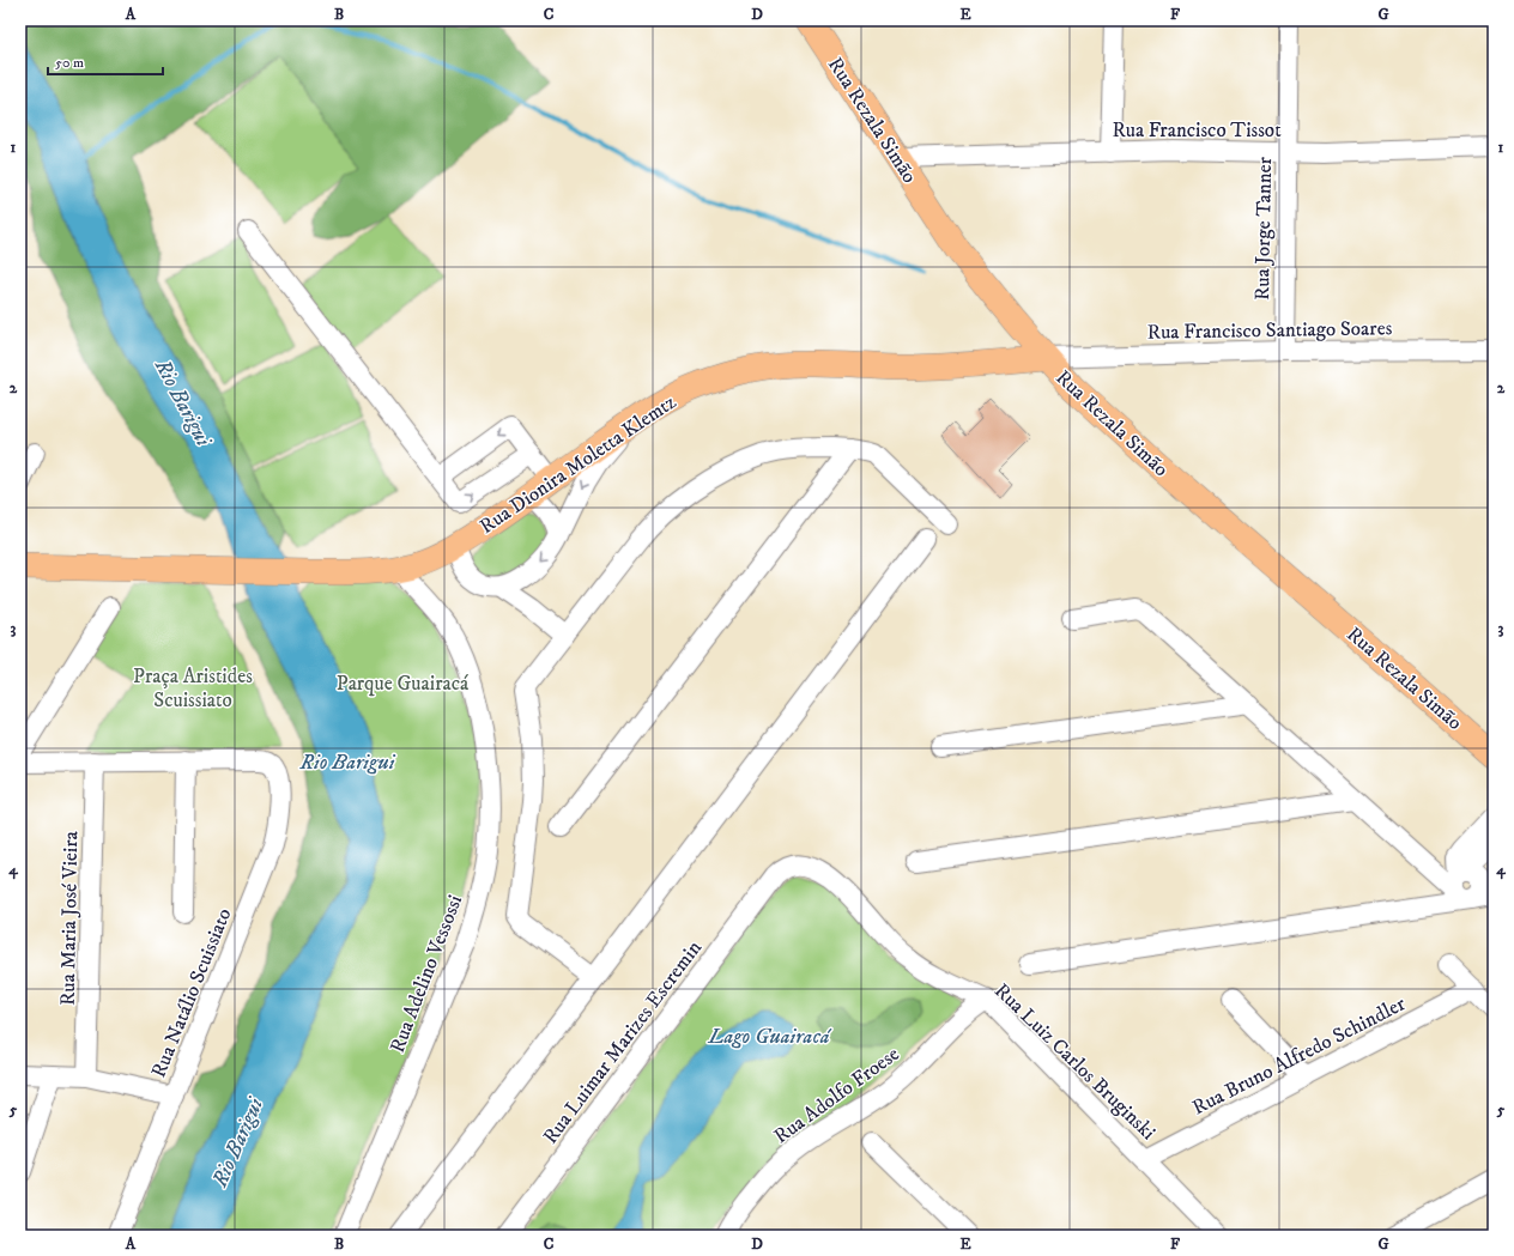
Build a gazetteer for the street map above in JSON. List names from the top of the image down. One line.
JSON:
{"streets":{"main road":["Rua Rezala Simão","Rua Dionira Moletta Klemtz"],"street":["Rua Francisco Tissot","Rua Jorge Tanner","Rua Francisco Santiago Soares","Rua Maria José Vieira","Rua Adelino Vessossi","Rua Natálio Scuissiato","Rua Luimar Marizes Escremin","Rua Bruno Alfredo Schindler","Rua Luiz Carlos Bruginski","Rua Adolfo Froese"]},"crossings":[["Rua Rezala Simão","Rua Francisco Tissot"],["Rua Rezala Simão","Rua Francisco Santiago Soares"],["Rua Rezala Simão","Rua Dionira Moletta Klemtz"],["Rua Francisco Tissot","Rua Jorge Tanner"],["Rua Jorge Tanner","Rua Francisco Santiago Soares"],["Rua Francisco Santiago Soares","Rua Dionira Moletta Klemtz"],["Rua Dionira Moletta Klemtz","Rua Adelino Vessossi"],["Rua Luimar Marizes Escremin","Rua Luiz Carlos Bruginski"],["Rua Bruno Alfredo Schindler","Rua Luiz Carlos Bruginski"],["Rua Luiz Carlos Bruginski","Rua Adolfo Froese"]],"water":["Rio Barigui","Lago Guairacá"],"parks":["Praça Aristides Scuissiato","Parque Guairacá"],"scale_bar":"50 m","grid":{"columns":["A","B","C","D","E","F","G"],"rows":["1","2","3","4","5"]}}
